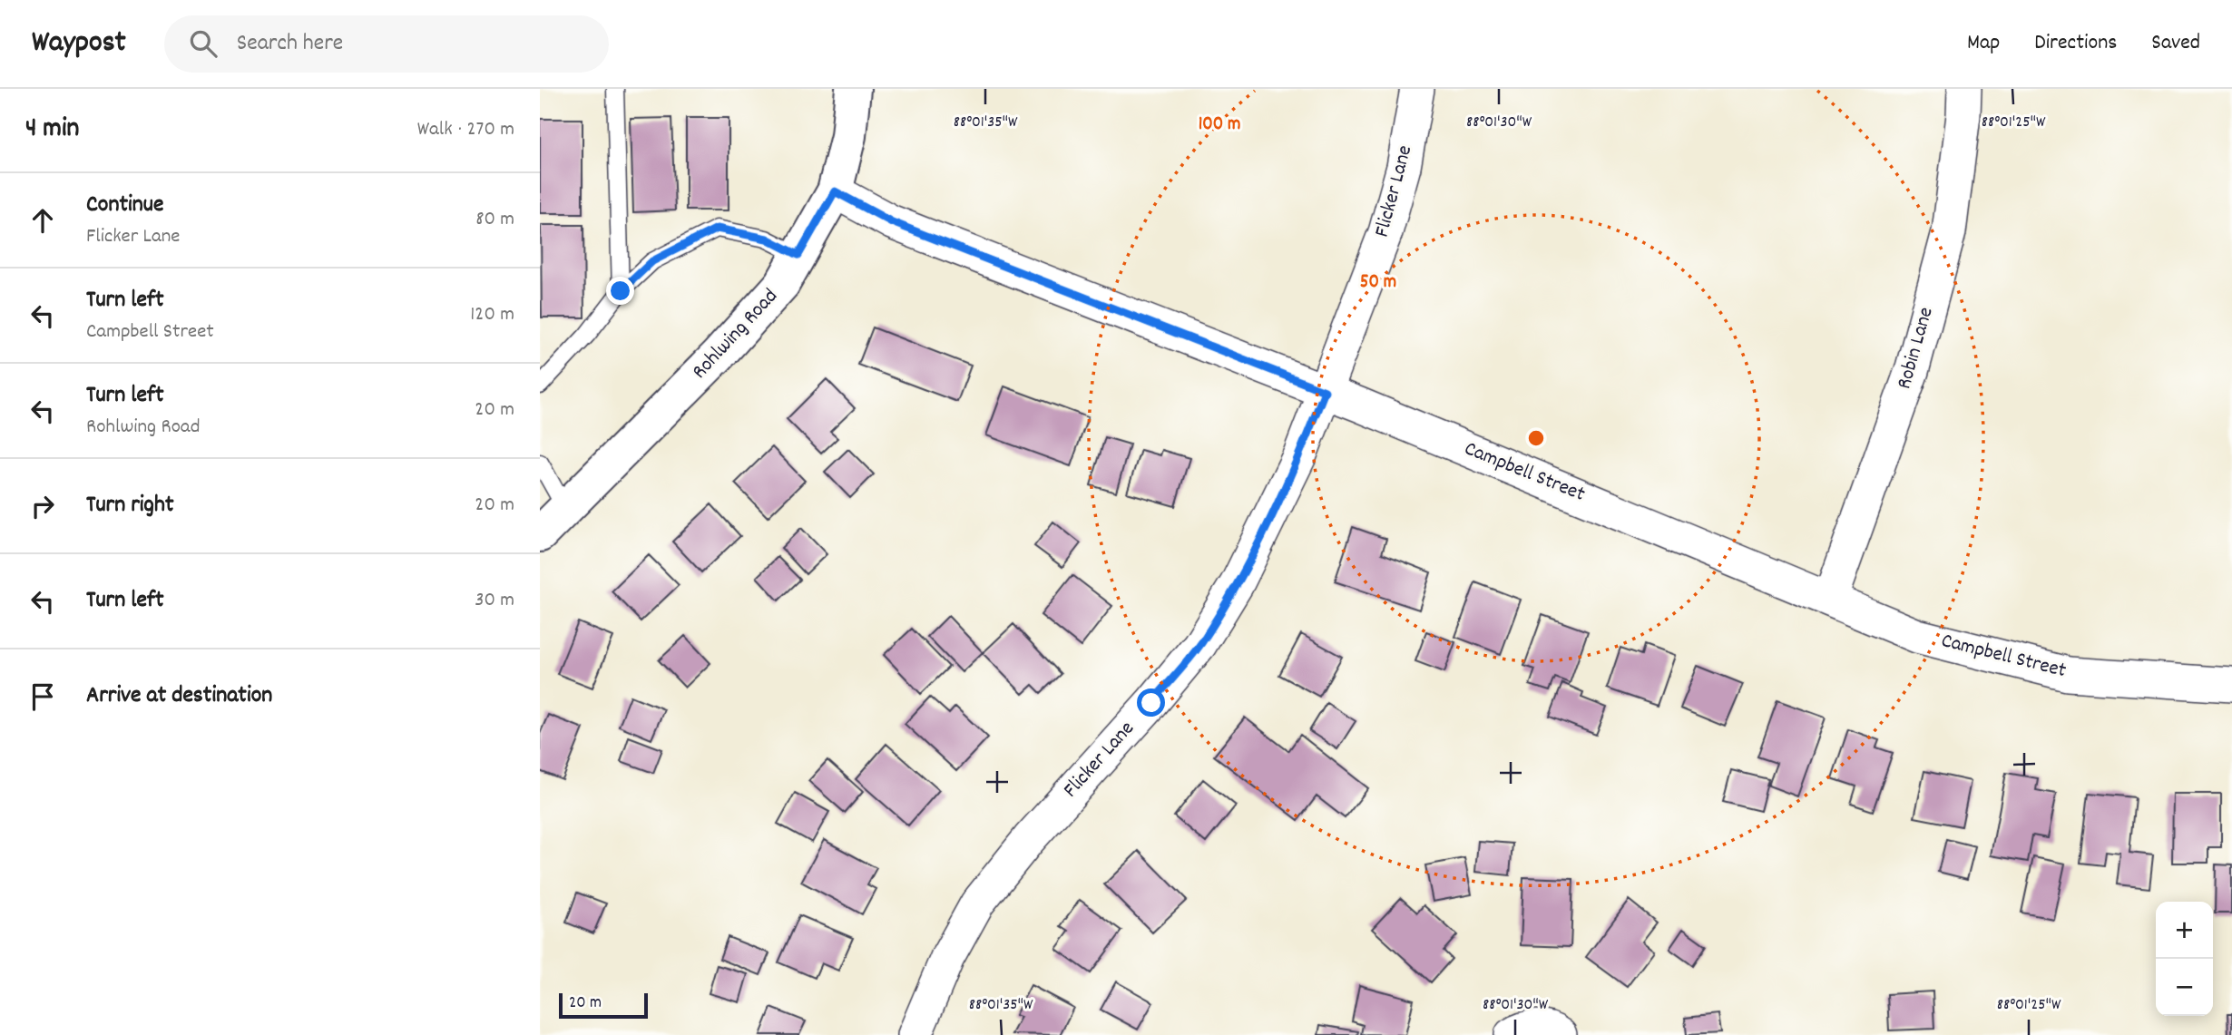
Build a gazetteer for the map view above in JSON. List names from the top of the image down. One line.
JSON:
{"streets":{"street":["Flicker Lane","Rohlwing Road","Robin Lane","Campbell Street"]},"crossings":[["Flicker Lane","Campbell Street"],["Rohlwing Road","Campbell Street"],["Robin Lane","Campbell Street"]],"scale_bar":"20 m","page":{"header":"Waypost","search":"Search here","nav":["Map","Directions","Saved"],"heading":["4 min","Walk · 270 m"],"list":[["Continue","Flicker Lane","80 m"],["Turn left","Campbell Street","120 m"],["Turn left","Rohlwing Road","20 m"],["Turn right","20 m"],["Turn left","30 m"],"Arrive at destination"],"map_buttons":["+","−"],"scale":"20 m"},"coordinates":["88°01'35\"W","88°01'30\"W","88°01'25\"W"],"rings":["100 m","50 m"]}
